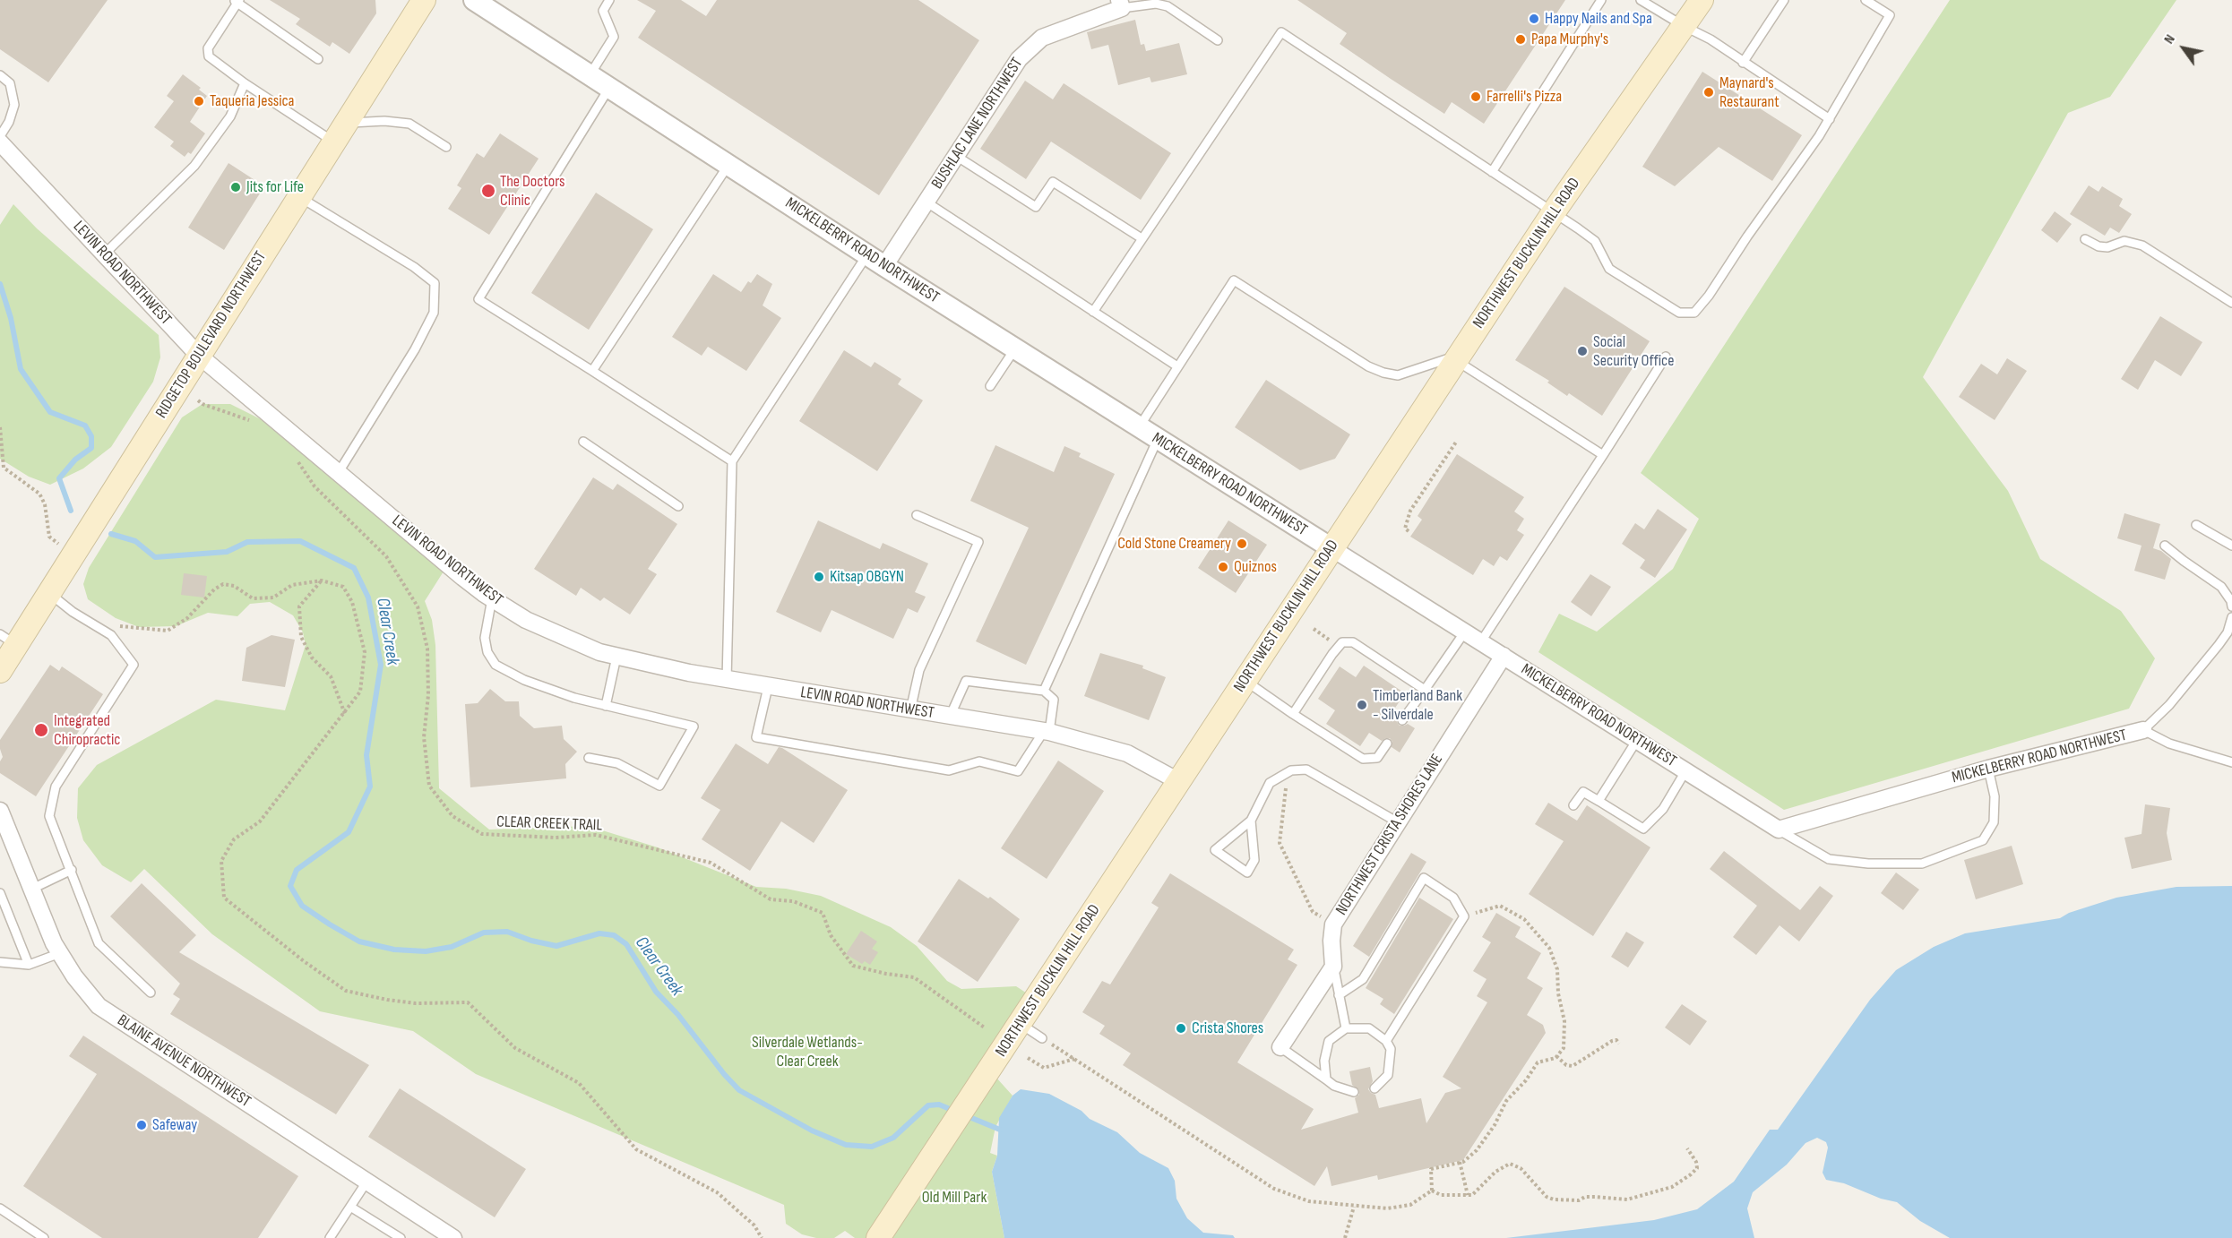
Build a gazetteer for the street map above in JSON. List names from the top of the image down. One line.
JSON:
{"streets":{"main road":["NORTHWEST BUCKLIN HILL ROAD","RIDGETOP BOULEVARD NORTHWEST"],"street":["BUSHLAC LANE NORTHWEST","MICKELBERRY ROAD NORTHWEST","LEVIN ROAD NORTHWEST","NORTHWEST CRISTA SHORES LANE","BLAINE AVENUE NORTHWEST"],"path":["CLEAR CREEK TRAIL"]},"crossings":[["BUSHLAC LANE NORTHWEST","MICKELBERRY ROAD NORTHWEST"],["MICKELBERRY ROAD NORTHWEST","NORTHWEST BUCKLIN HILL ROAD"],["MICKELBERRY ROAD NORTHWEST","NORTHWEST CRISTA SHORES LANE"],["NORTHWEST BUCKLIN HILL ROAD","LEVIN ROAD NORTHWEST"],["LEVIN ROAD NORTHWEST","RIDGETOP BOULEVARD NORTHWEST"]],"water":["Clear Creek"],"parks":["Silverdale Wetlands- Clear Creek","Old Mill Park"],"places":["Happy Nails and Spa","Papa Murphy's","Maynard's Restaurant","Farrelli's Pizza","Taqueria Jessica","Jits for Life","The Doctors Clinic","Social Security Office","Cold Stone Creamery","Quiznos","Kitsap OBGYN","Timberland Bank - Silverdale","Integrated Chiropractic","Crista Shores","Safeway"],"north":"top left"}
